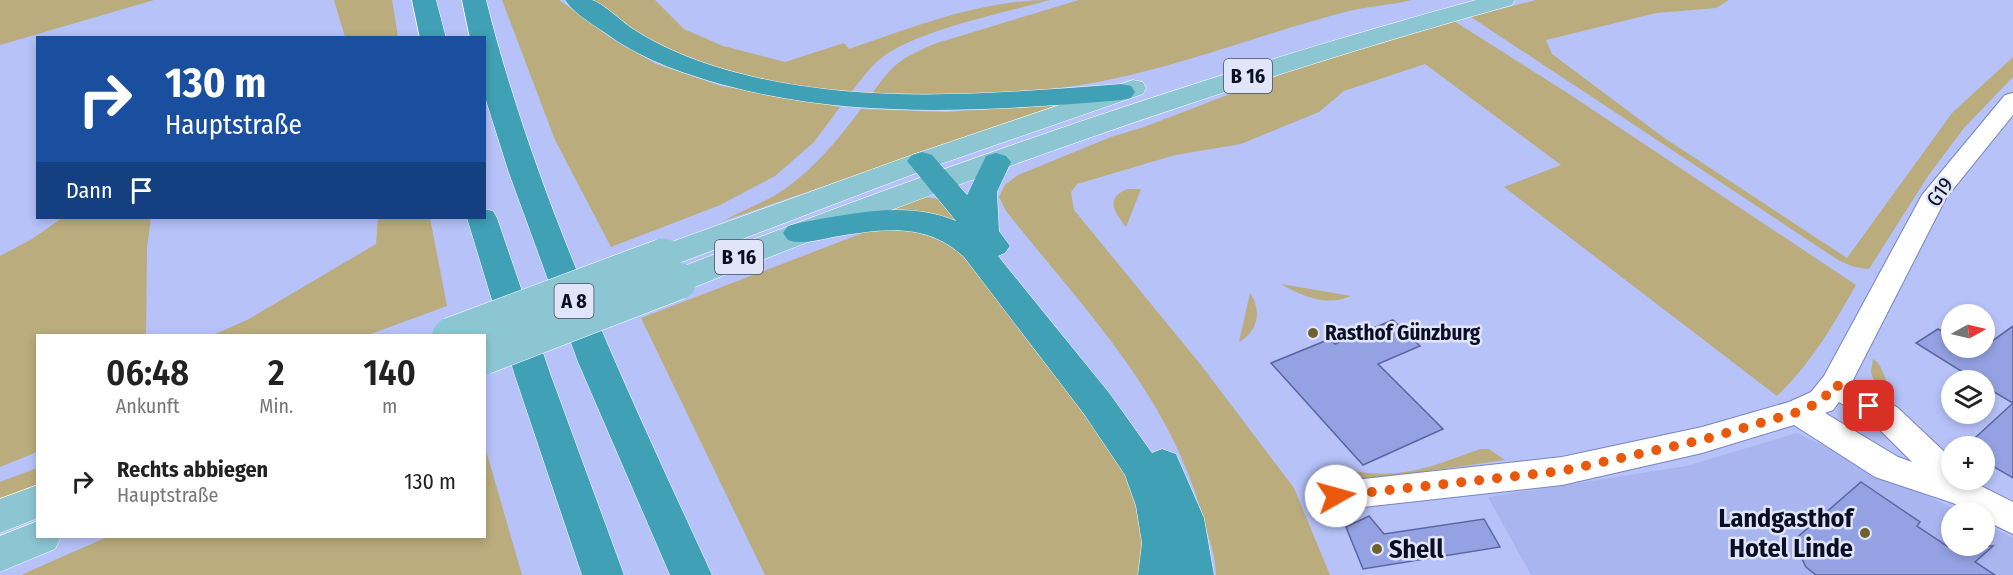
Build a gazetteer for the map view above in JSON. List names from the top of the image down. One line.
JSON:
{"streets":{"highway":["A 8"],"main road":["B 16"],"street":["G19"]},"places":["Rasthof Günzburg","Landgasthof Hotel Linde","Shell"],"north":"right","page":{"turn":["130 m","Hauptstraße"],"then":"Dann","map_buttons":["+","−"],"eta":["06:48","Ankunft","2","Min.","140","m"],"list":[{"name":"Rechts abbiegen","note":"Hauptstraße","value":"130 m"}]}}
